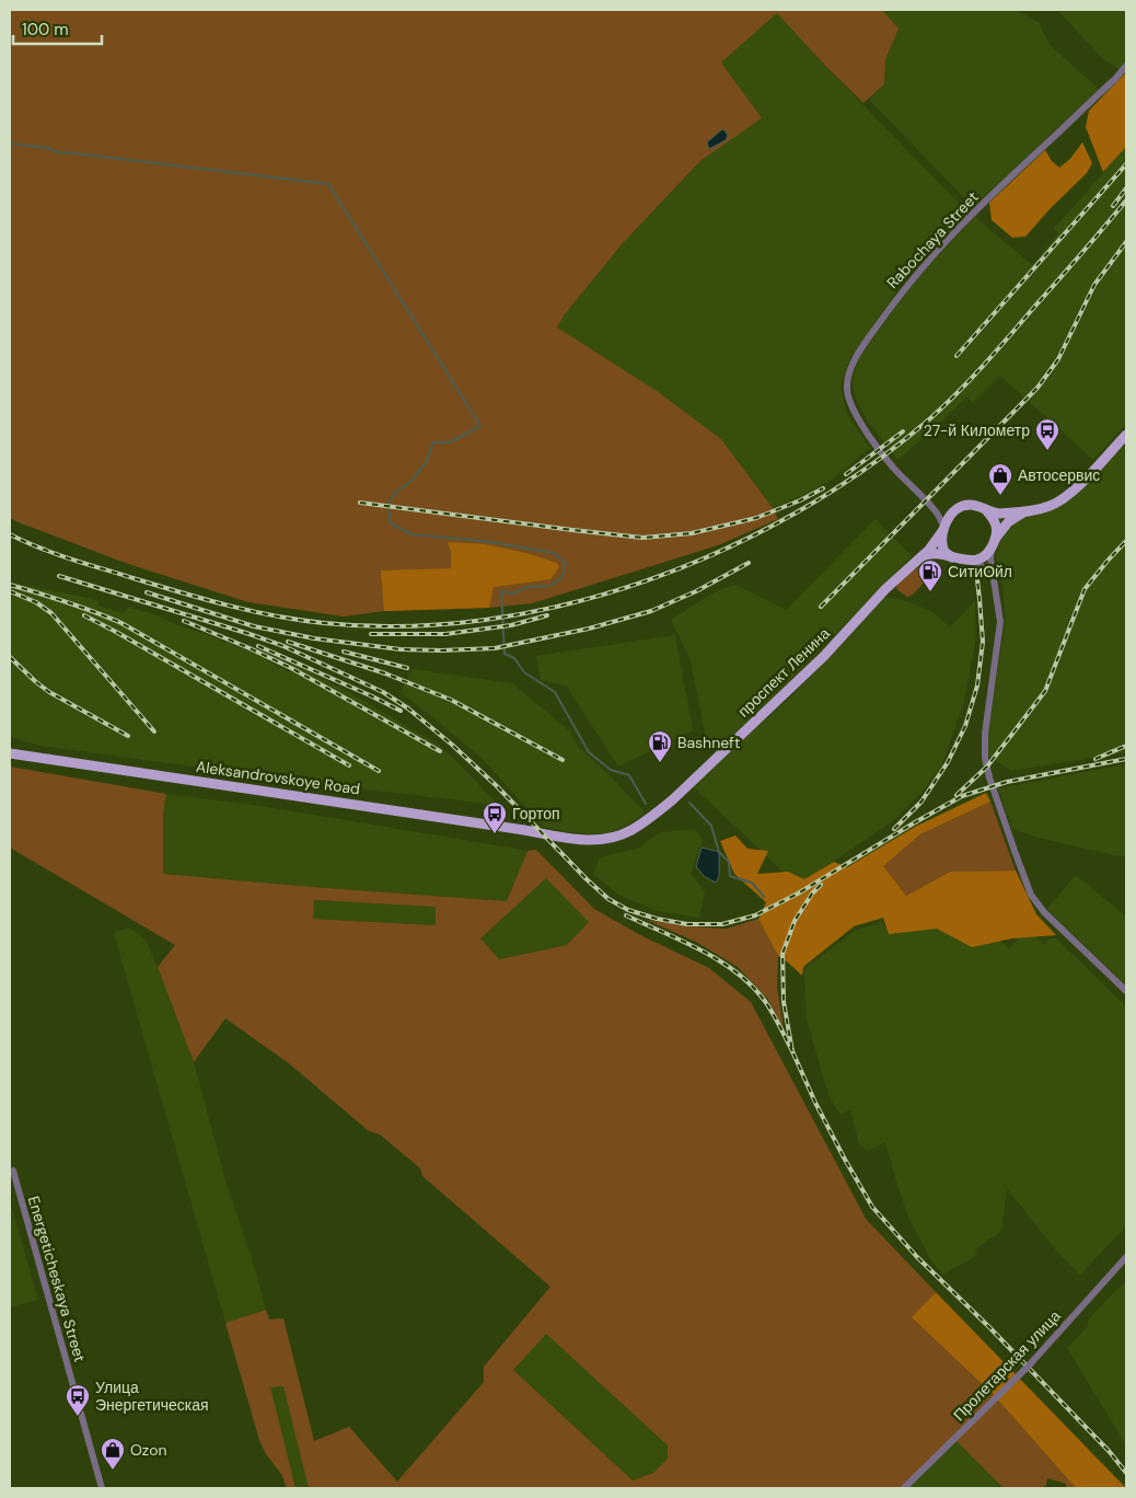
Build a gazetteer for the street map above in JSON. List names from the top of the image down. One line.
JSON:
{"streets":{"main road":["проспект Ленина","Aleksandrovskoye Road"],"street":["Rabochaya Street","Energeticheskaya Street","Пролетарская улица"]},"crossings":[["Rabochaya Street","проспект Ленина"],["проспект Ленина","Aleksandrovskoye Road"]],"places":{"bus stop":["27-й Километр","Гортоп","Улица Энергетическая"],"shop":["Автосервис","Ozon"],"fuel station":["СитиОйл","Bashneft"]},"scale_bar":"100 m"}
